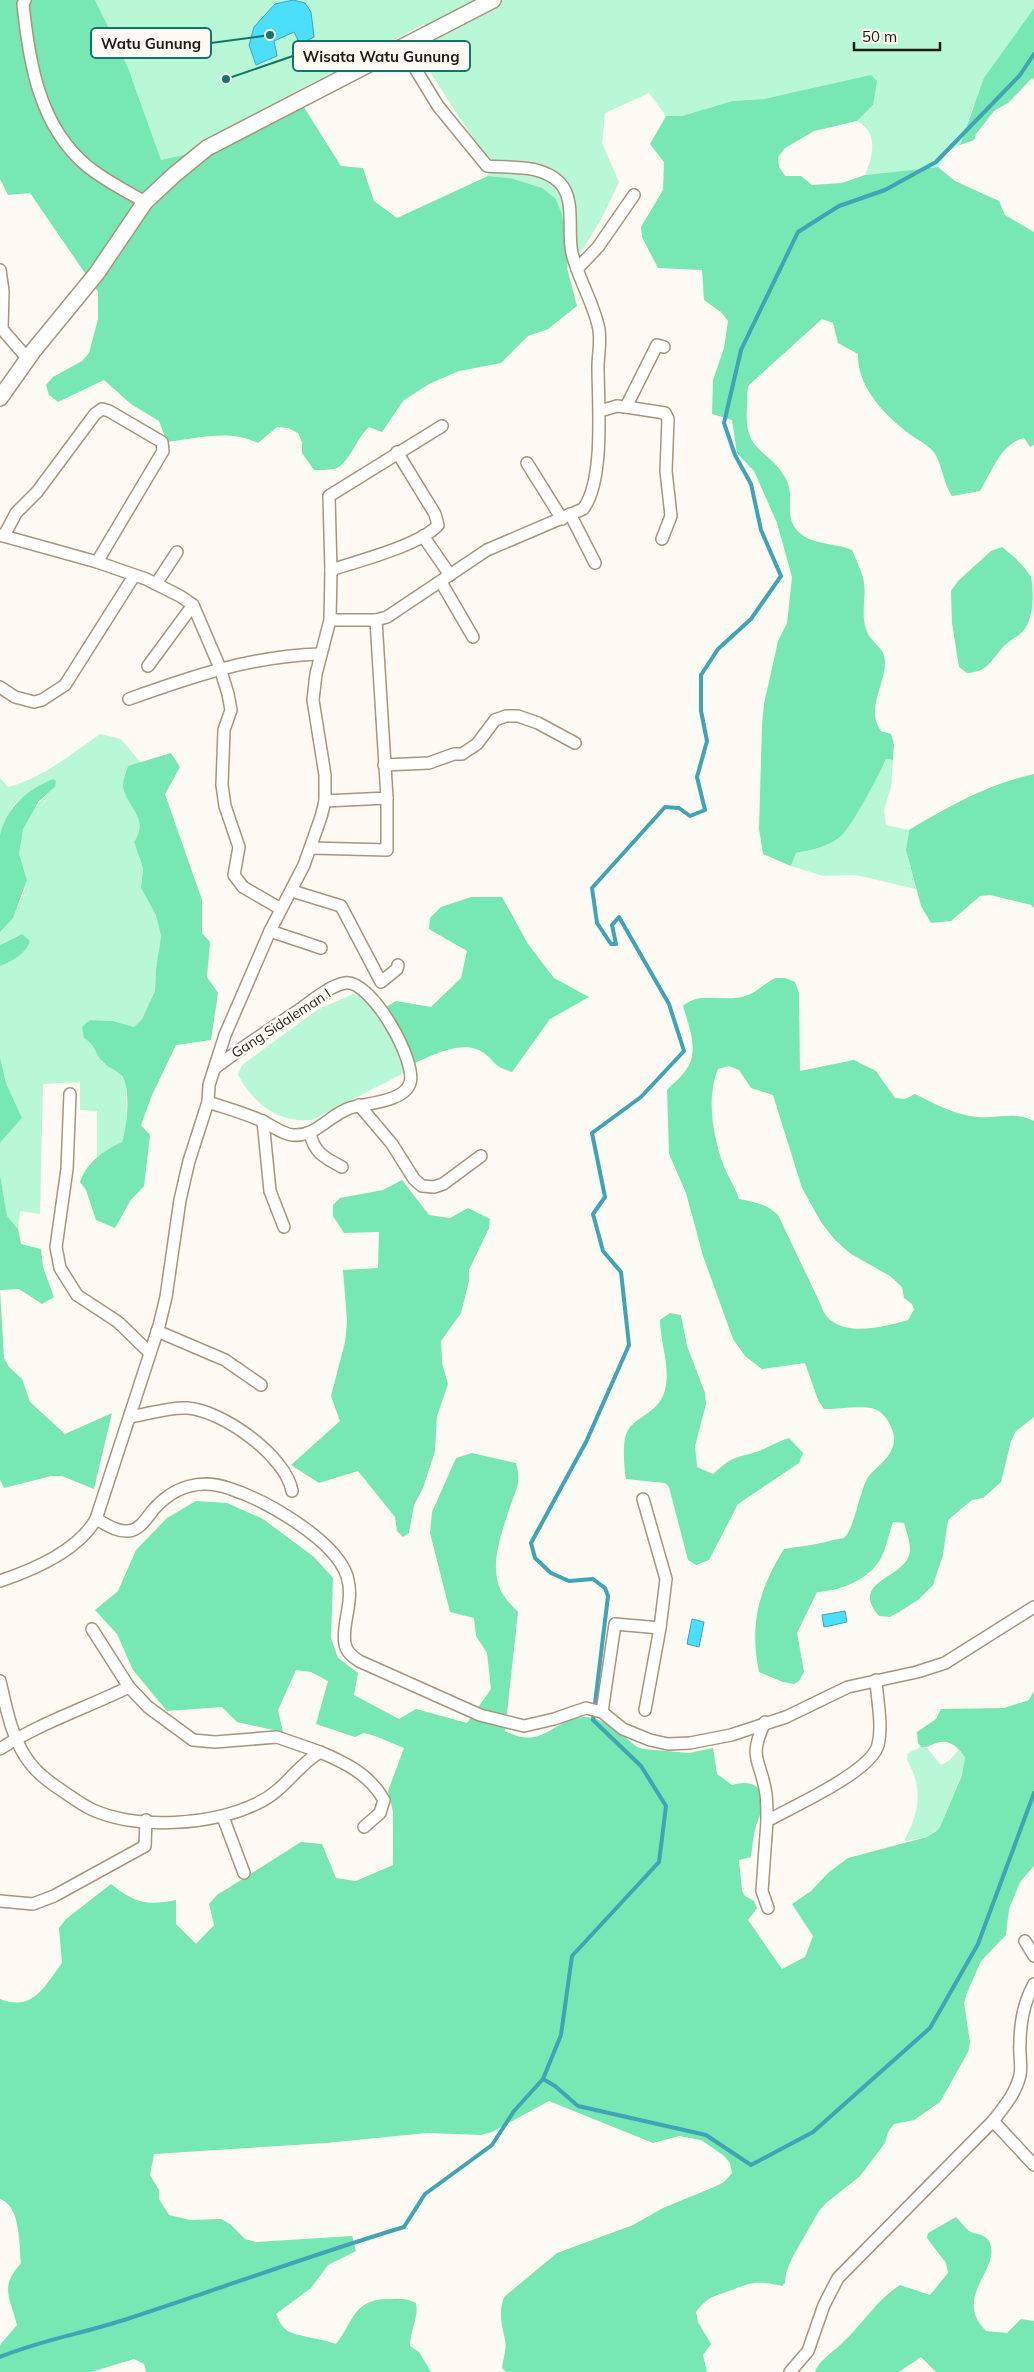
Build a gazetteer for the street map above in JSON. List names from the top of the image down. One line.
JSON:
{"streets":{"street":["Gang Sidaleman I"]},"places":["Watu Gunung","Wisata Watu Gunung"],"scale_bar":"50 m"}
